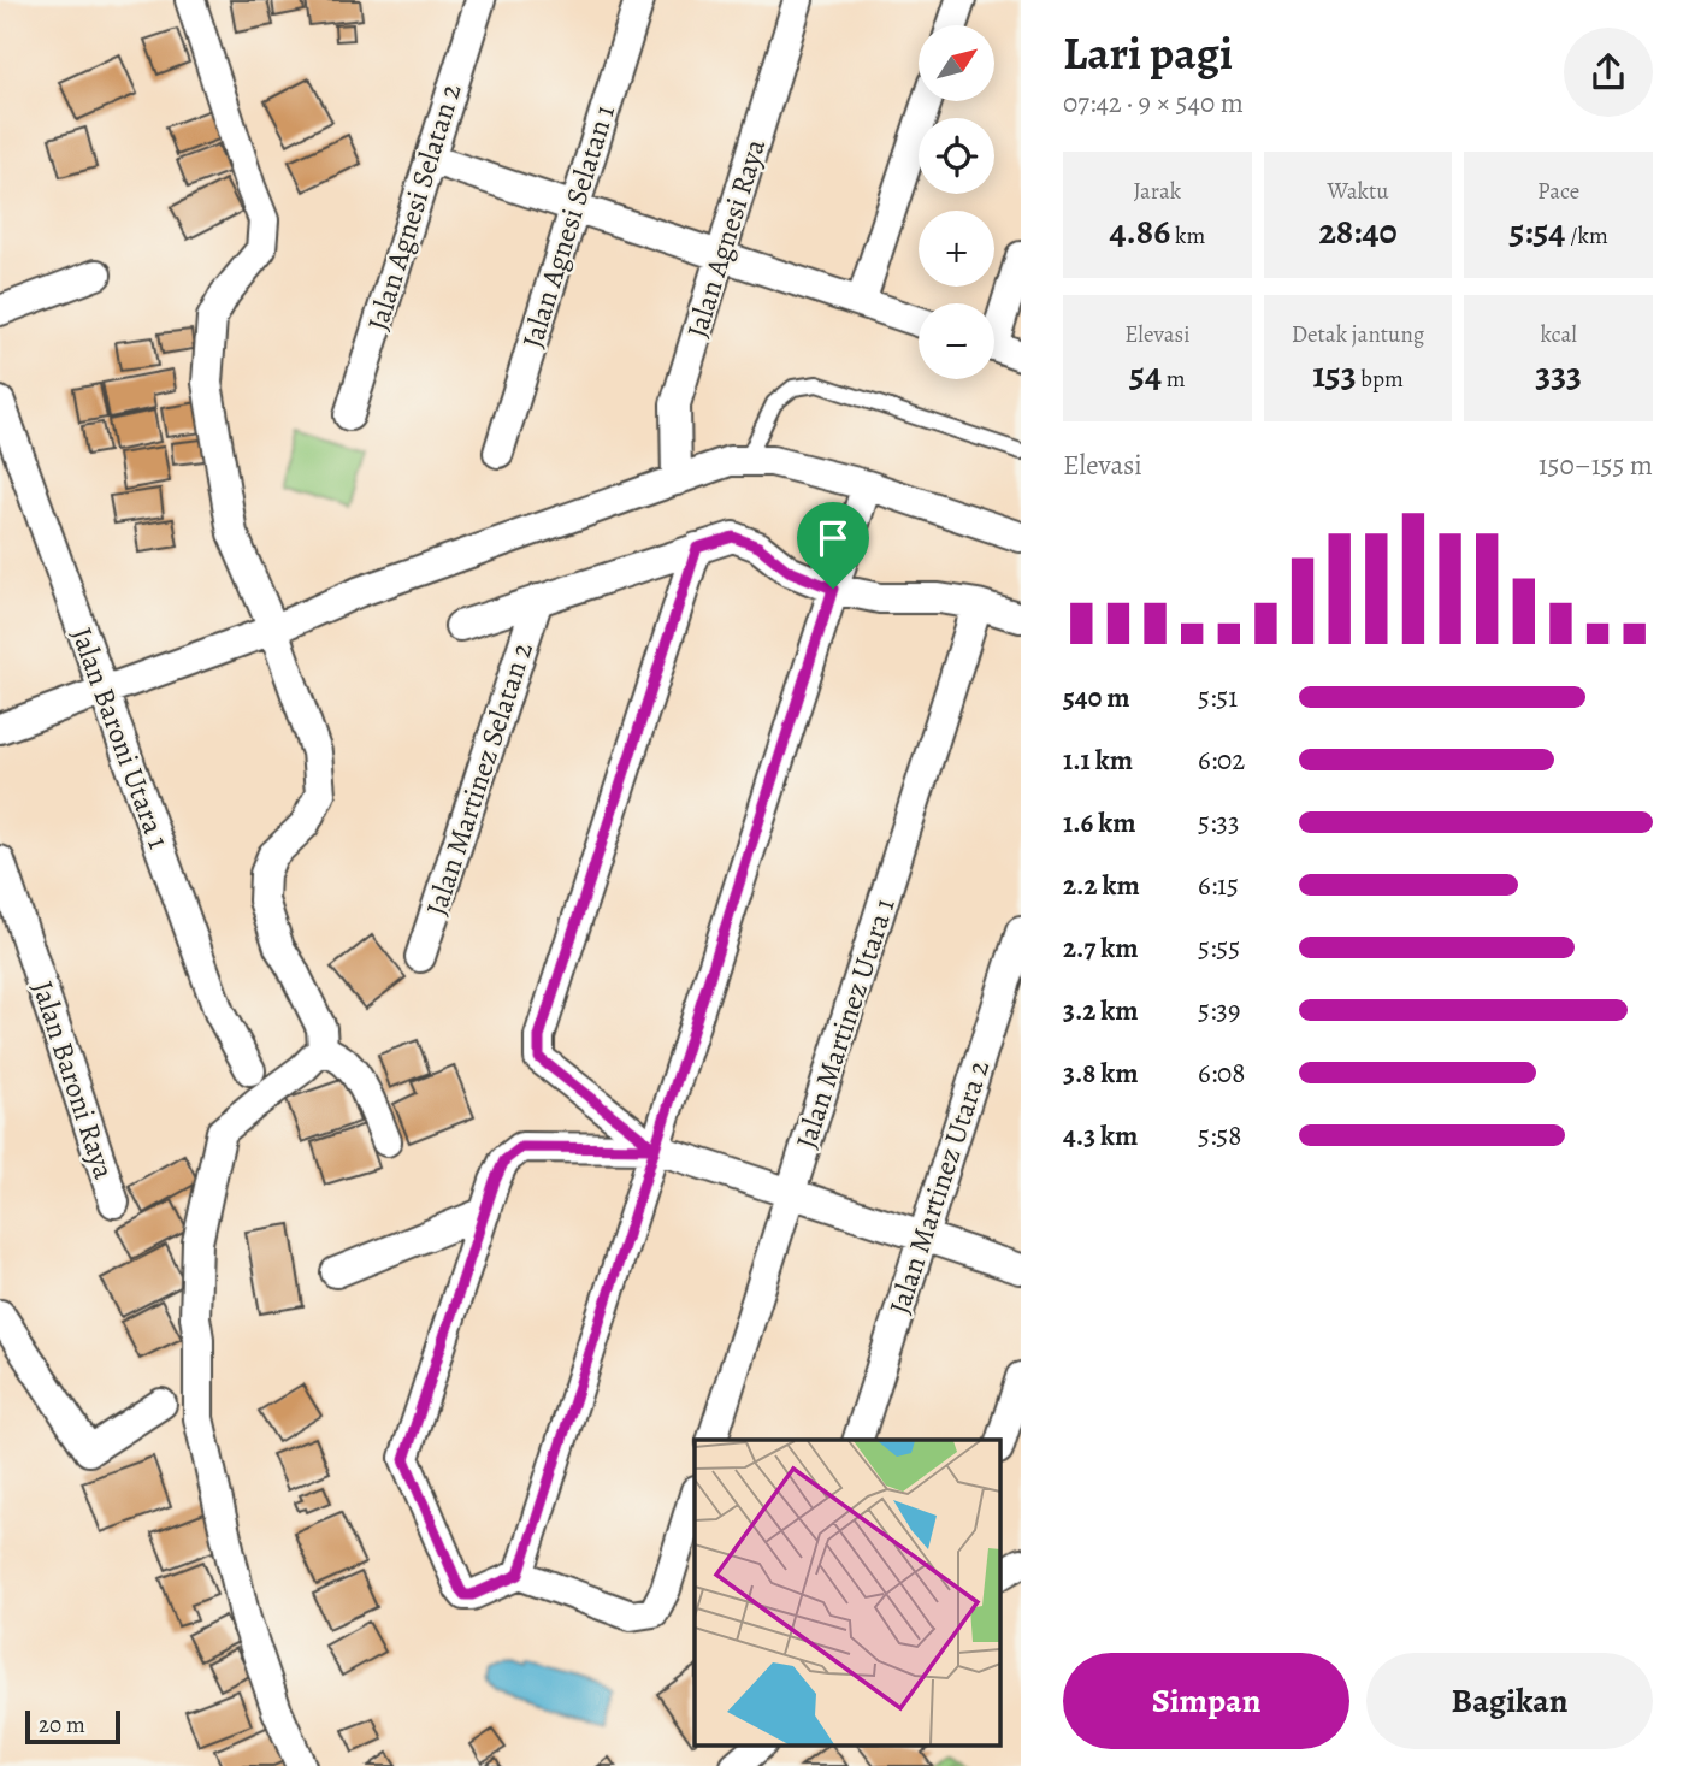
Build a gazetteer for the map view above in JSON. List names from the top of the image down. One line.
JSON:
{"streets":{"street":["Jalan Agnesi Selatan 2","Jalan Agnesi Selatan 1","Jalan Agnesi Raya","Jalan Baroni Utara 1","Jalan Martinez Selatan 2","Jalan Martinez Utara 1","Jalan Baroni Raya","Jalan Martinez Utara 2"]},"scale_bar":"20 m","north":"top right","page":{"heading":["Lari pagi","07:42 · 9 × 540 m"],"map_buttons":["+","−"],"stats":[["Jarak","4.86 km"],["Waktu","28:40"],["Pace","5:54 /km"],["Elevasi","54 m"],["Detak jantung","153 bpm"],["kcal","333"]],"chart":["Elevasi","150–155 m"],"list":[{"name":"540 m","note":"5:51"},{"name":"1.1 km","note":"6:02"},{"name":"1.6 km","note":"5:33"},{"name":"2.2 km","note":"6:15"},{"name":"2.7 km","note":"5:55"},{"name":"3.2 km","note":"5:39"},{"name":"3.8 km","note":"6:08"},{"name":"4.3 km","note":"5:58"}],"buttons":["Simpan","Bagikan"],"scale":"20 m"}}
